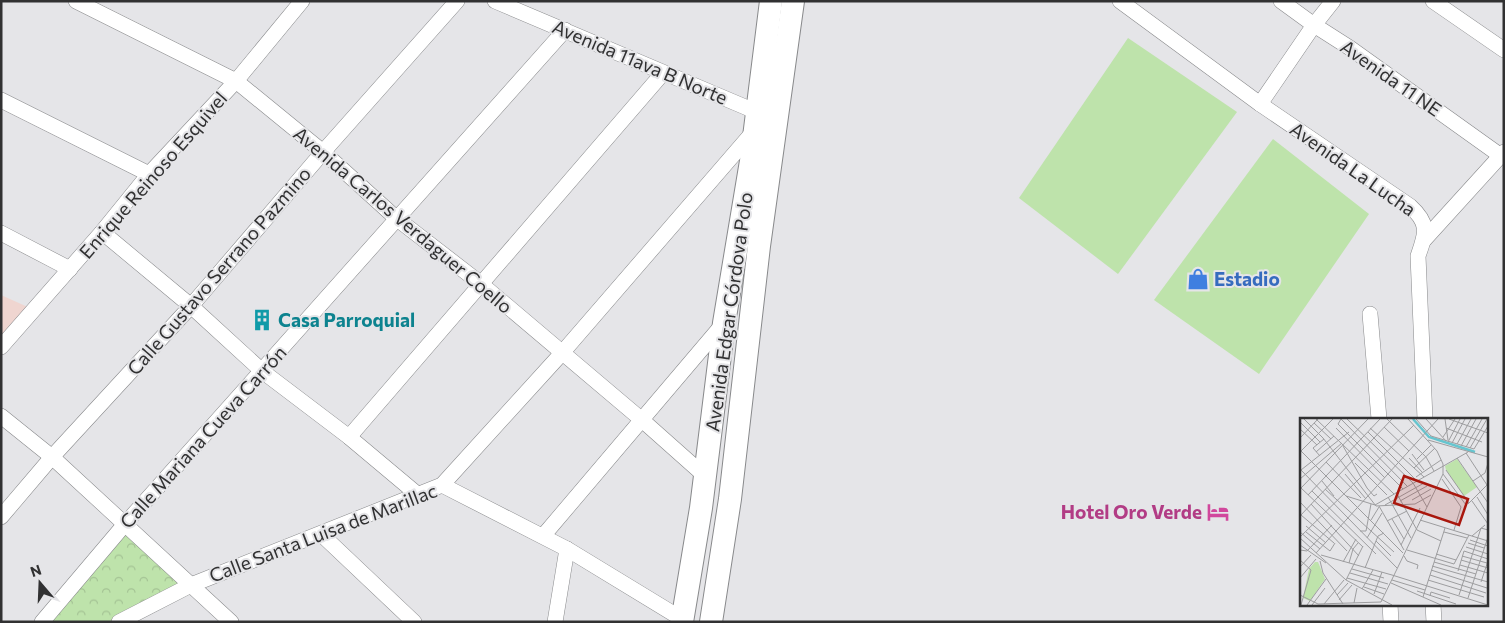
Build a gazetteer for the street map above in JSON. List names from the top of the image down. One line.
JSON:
{"streets":{"main road":["Avenida Edgar Córdova Polo"],"street":["Avenida 11ava B Norte","Avenida 11 NE","Avenida La Lucha","Enrique Reinoso Esquivel","Avenida Carlos Verdaguer Coello","Calle Gustavo Serrano Pazmino","Calle Mariana Cueva Carrón","Calle Santa Luisa de Marillac"]},"crossings":[["Avenida 11ava B Norte","Avenida Edgar Córdova Polo"],["Avenida 11ava B Norte","Calle Mariana Cueva Carrón"],["Enrique Reinoso Esquivel","Avenida Carlos Verdaguer Coello"],["Avenida Carlos Verdaguer Coello","Calle Gustavo Serrano Pazmino"],["Avenida Carlos Verdaguer Coello","Avenida Edgar Córdova Polo"],["Avenida Carlos Verdaguer Coello","Calle Mariana Cueva Carrón"],["Avenida Edgar Córdova Polo","Calle Santa Luisa de Marillac"]],"places":{"shop":["Estadio"],"building":["Casa Parroquial"],"hotel":["Hotel Oro Verde"]},"north":"top"}
